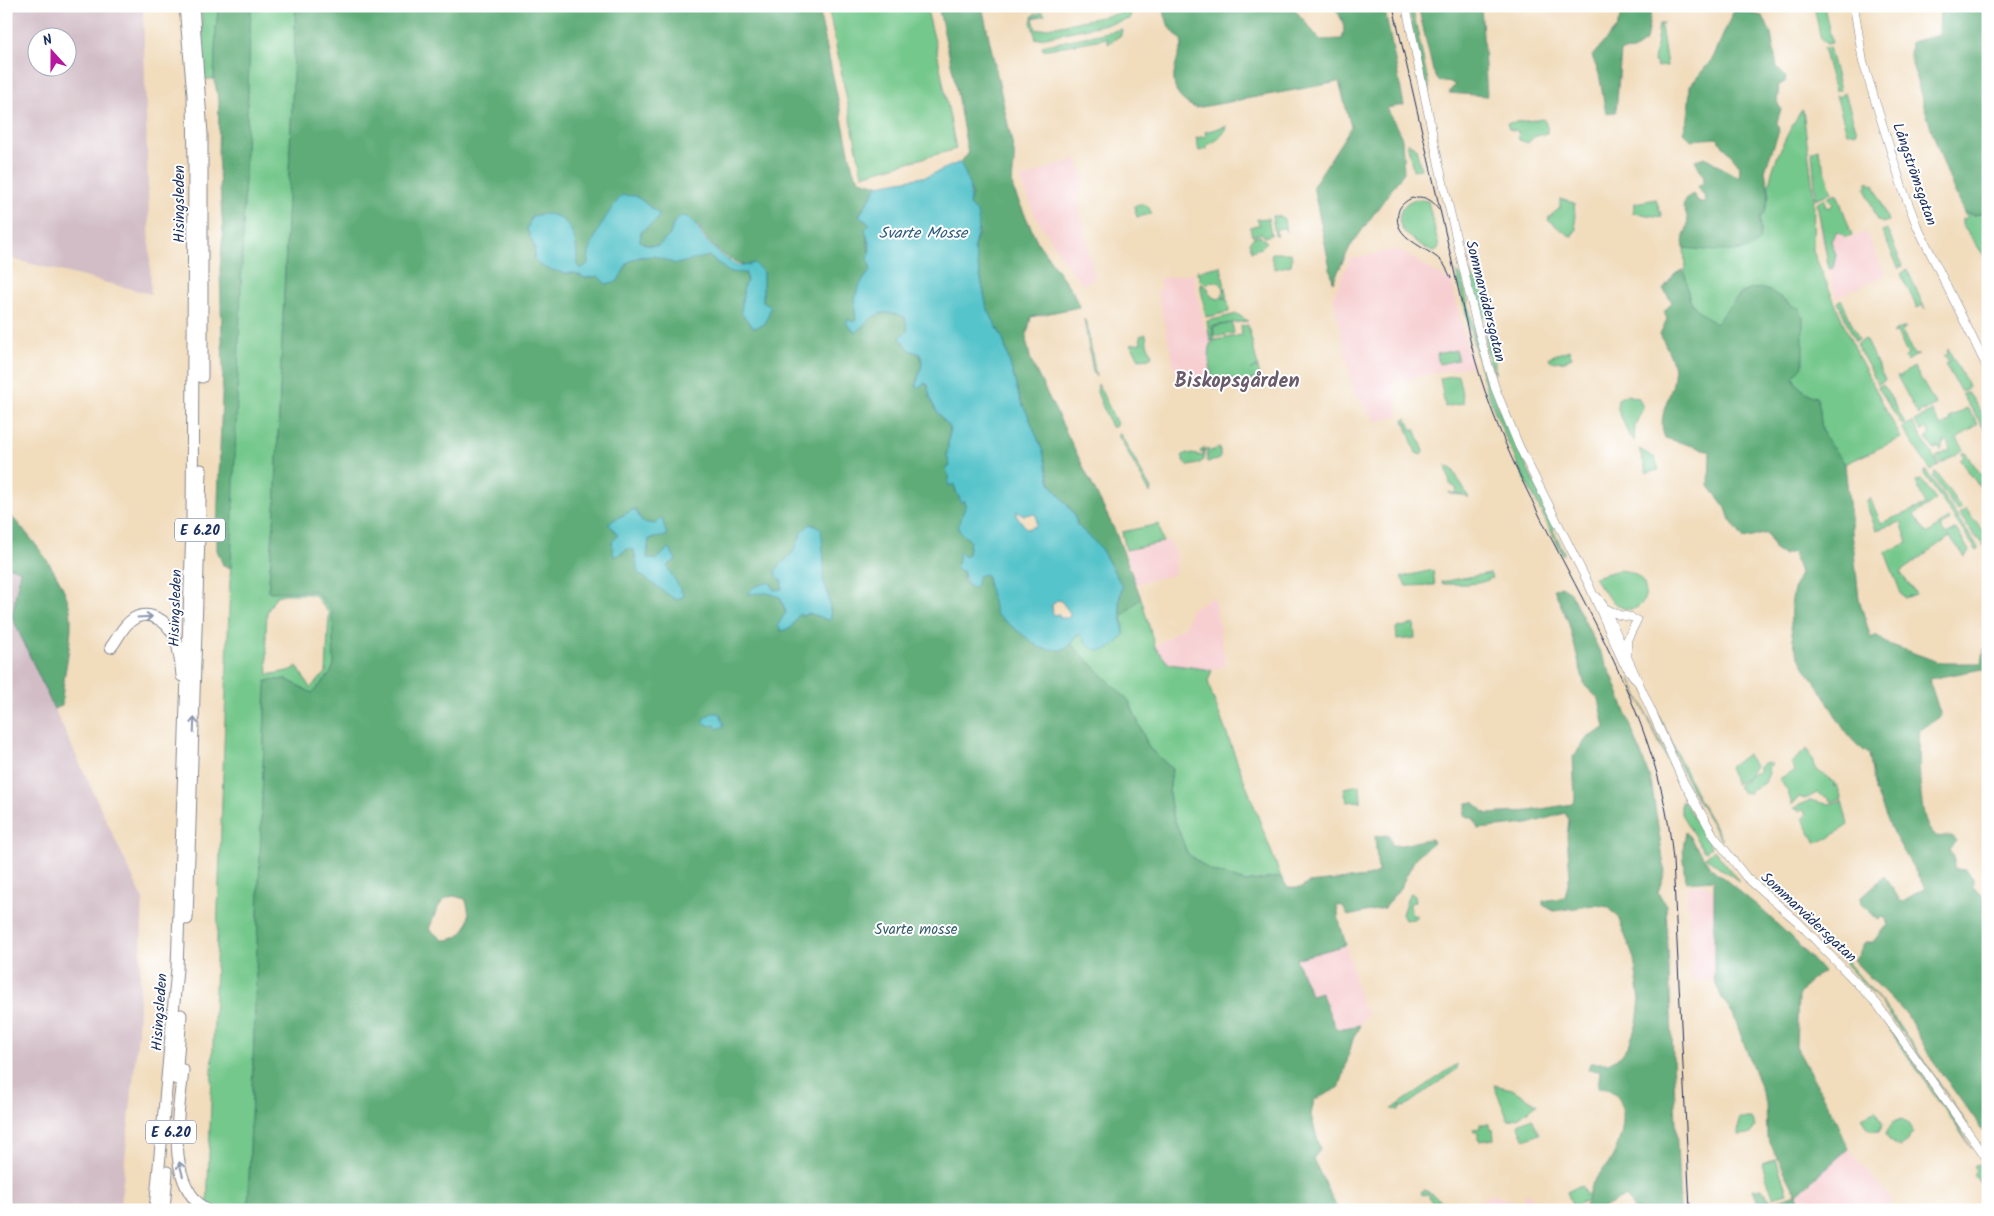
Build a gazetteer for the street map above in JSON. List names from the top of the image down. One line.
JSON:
{"streets":{"highway":["Hisingsleden","E 6.20"],"street":["Långströmsgatan","Sommarvädersgatan"]},"crossings":[["Hisingsleden","E 6.20"]],"districts":["Biskopsgården"],"water":["Svarte Mosse"],"parks":["Svarte mosse"],"north":"top"}
